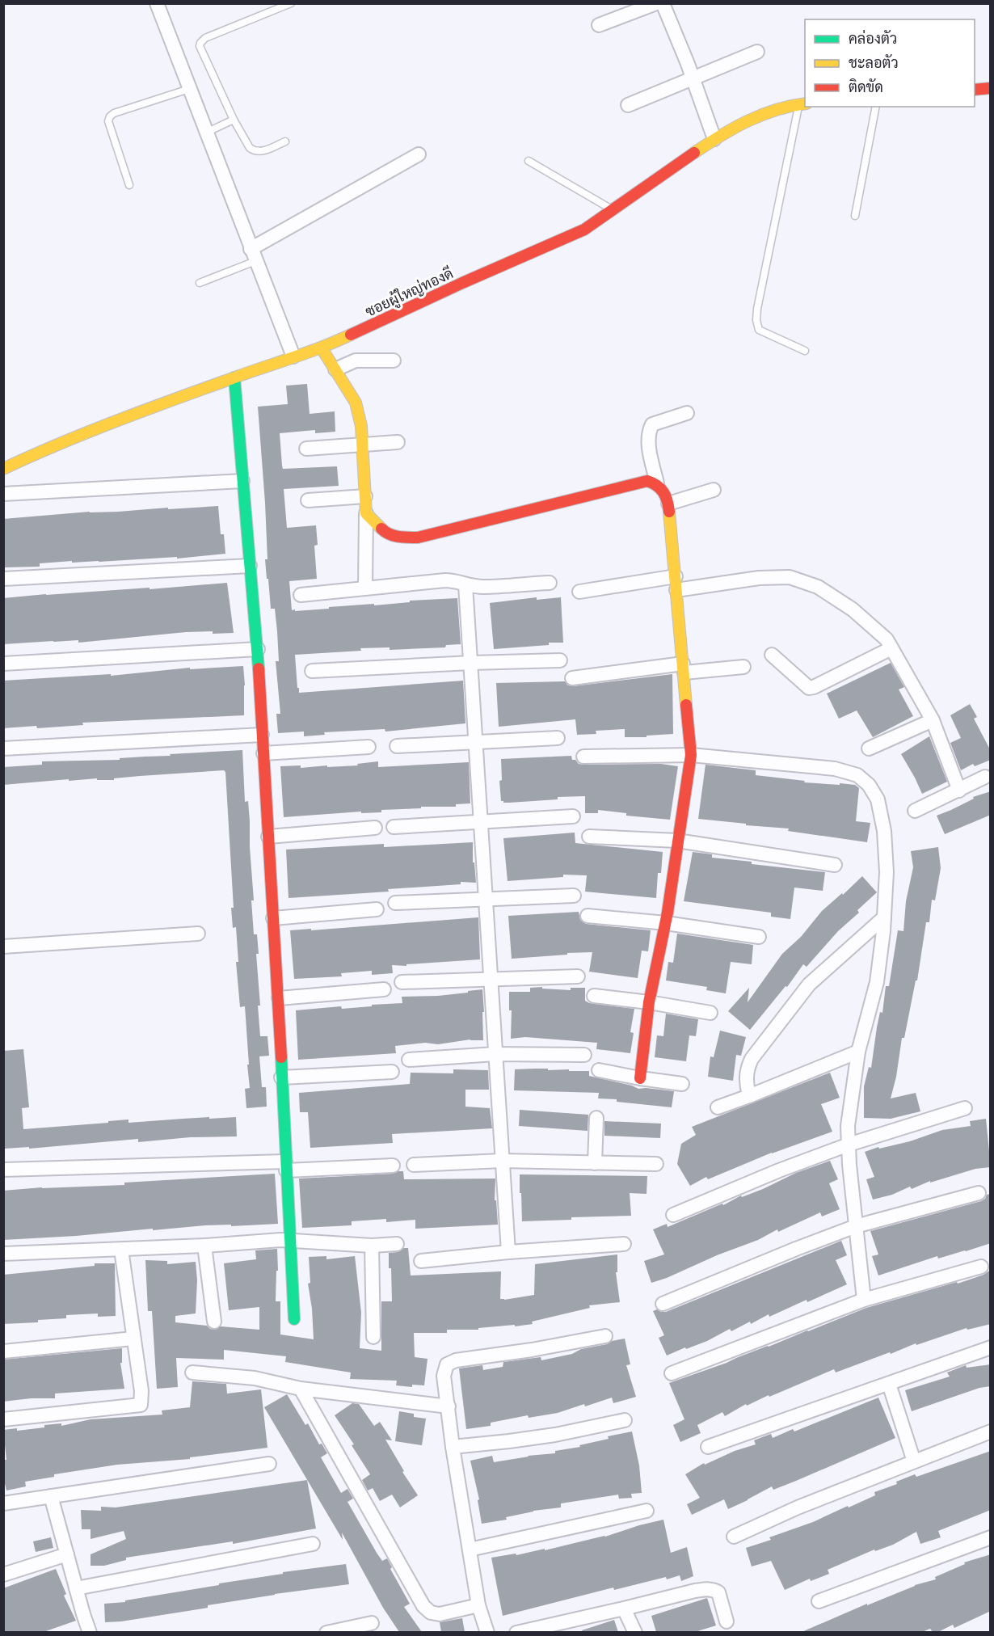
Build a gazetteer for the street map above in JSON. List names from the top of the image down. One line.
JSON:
{"streets":{"street":["ซอยผู้ใหญ่ทองดี"]},"legend":["คล่องตัว","ชะลอตัว","ติดขัด"]}
